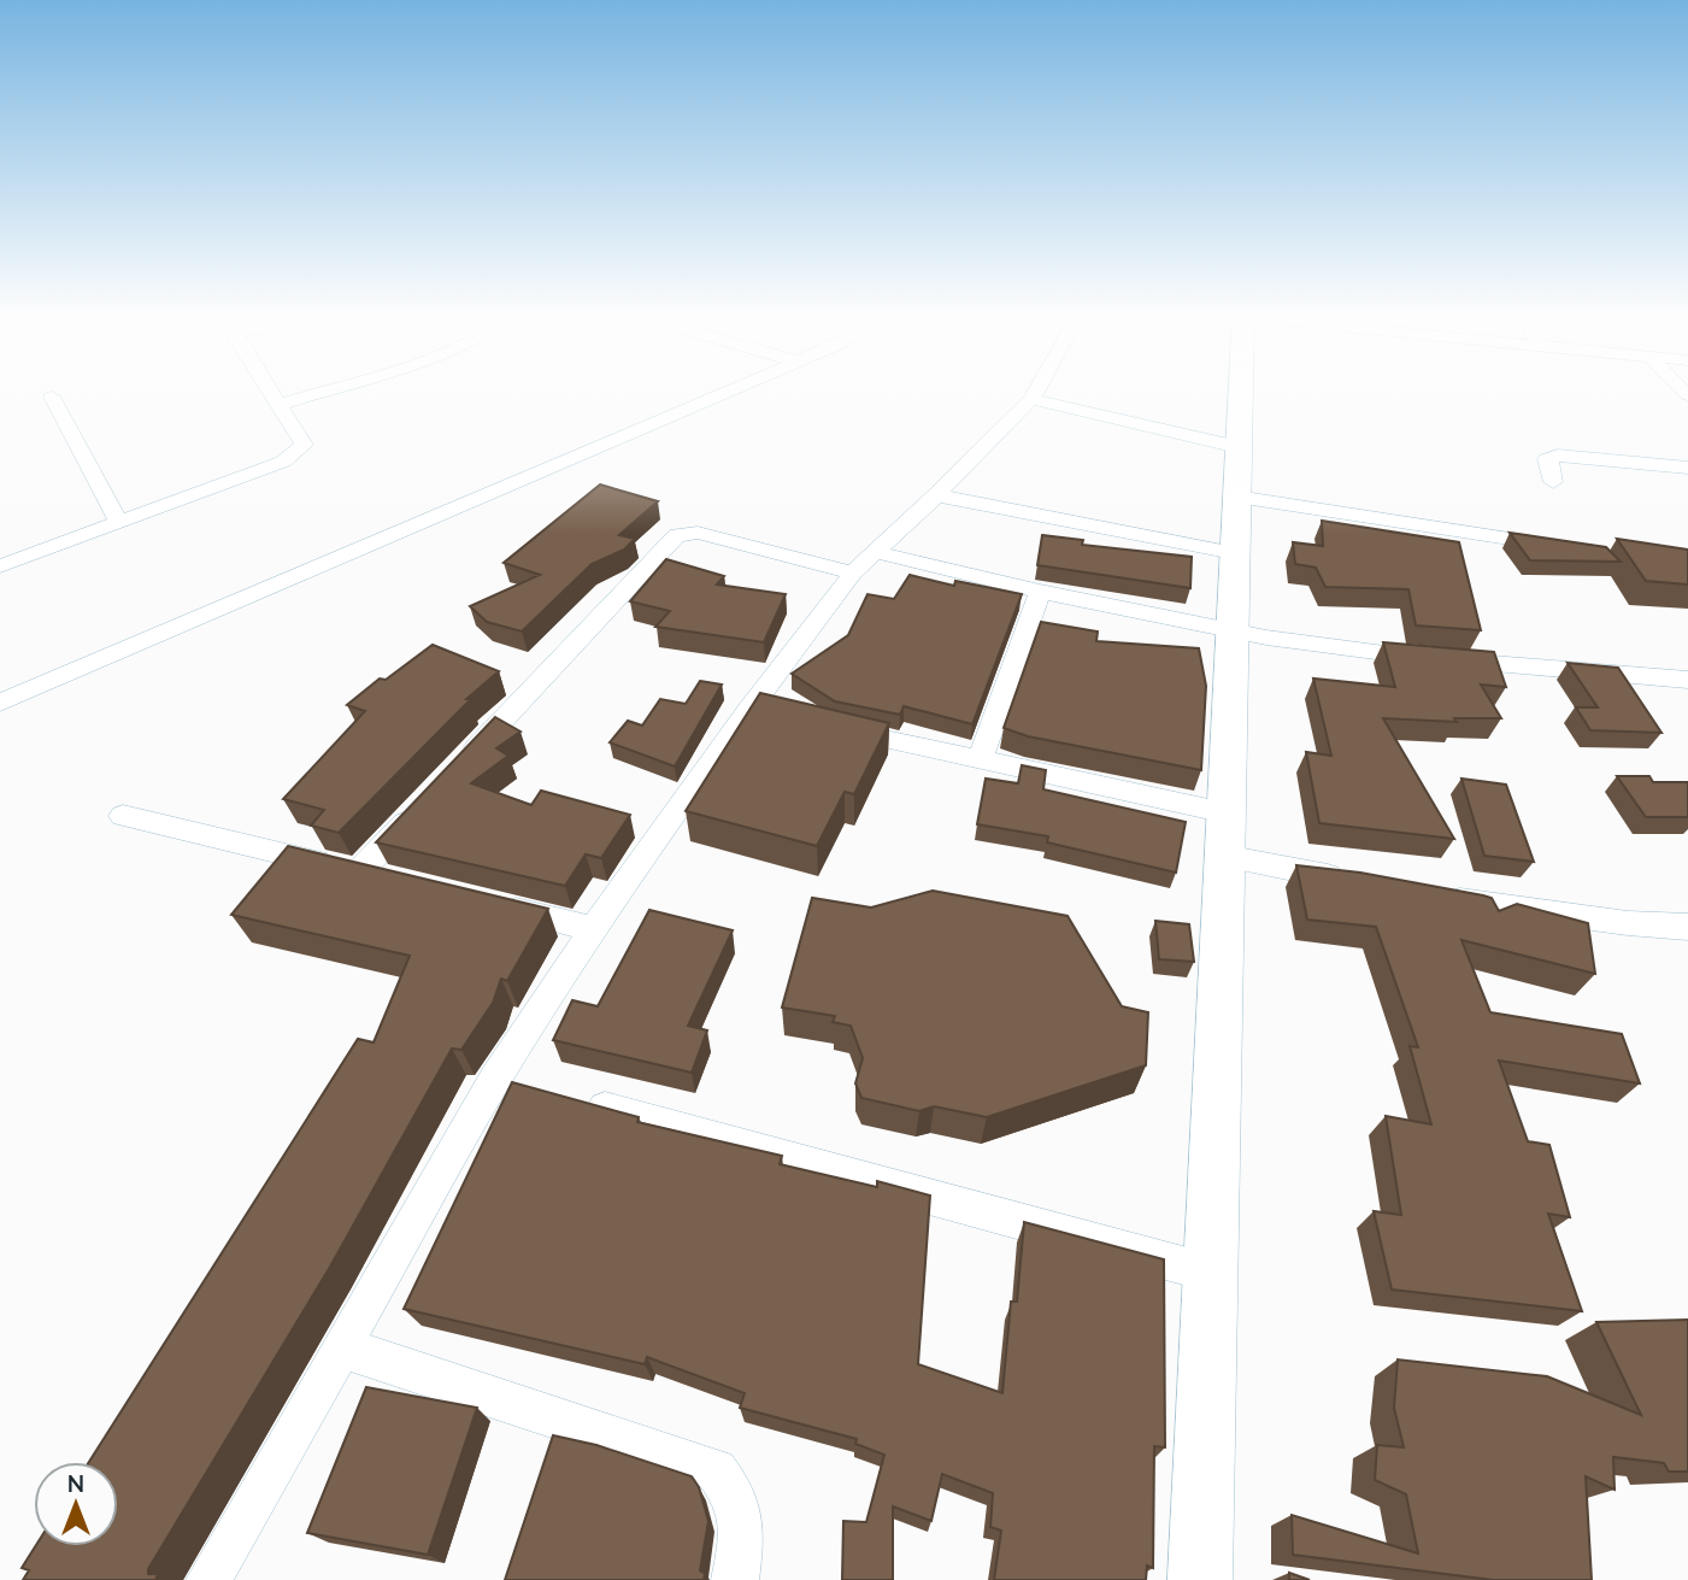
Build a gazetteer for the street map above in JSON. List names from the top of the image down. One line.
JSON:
{"north":"top"}
